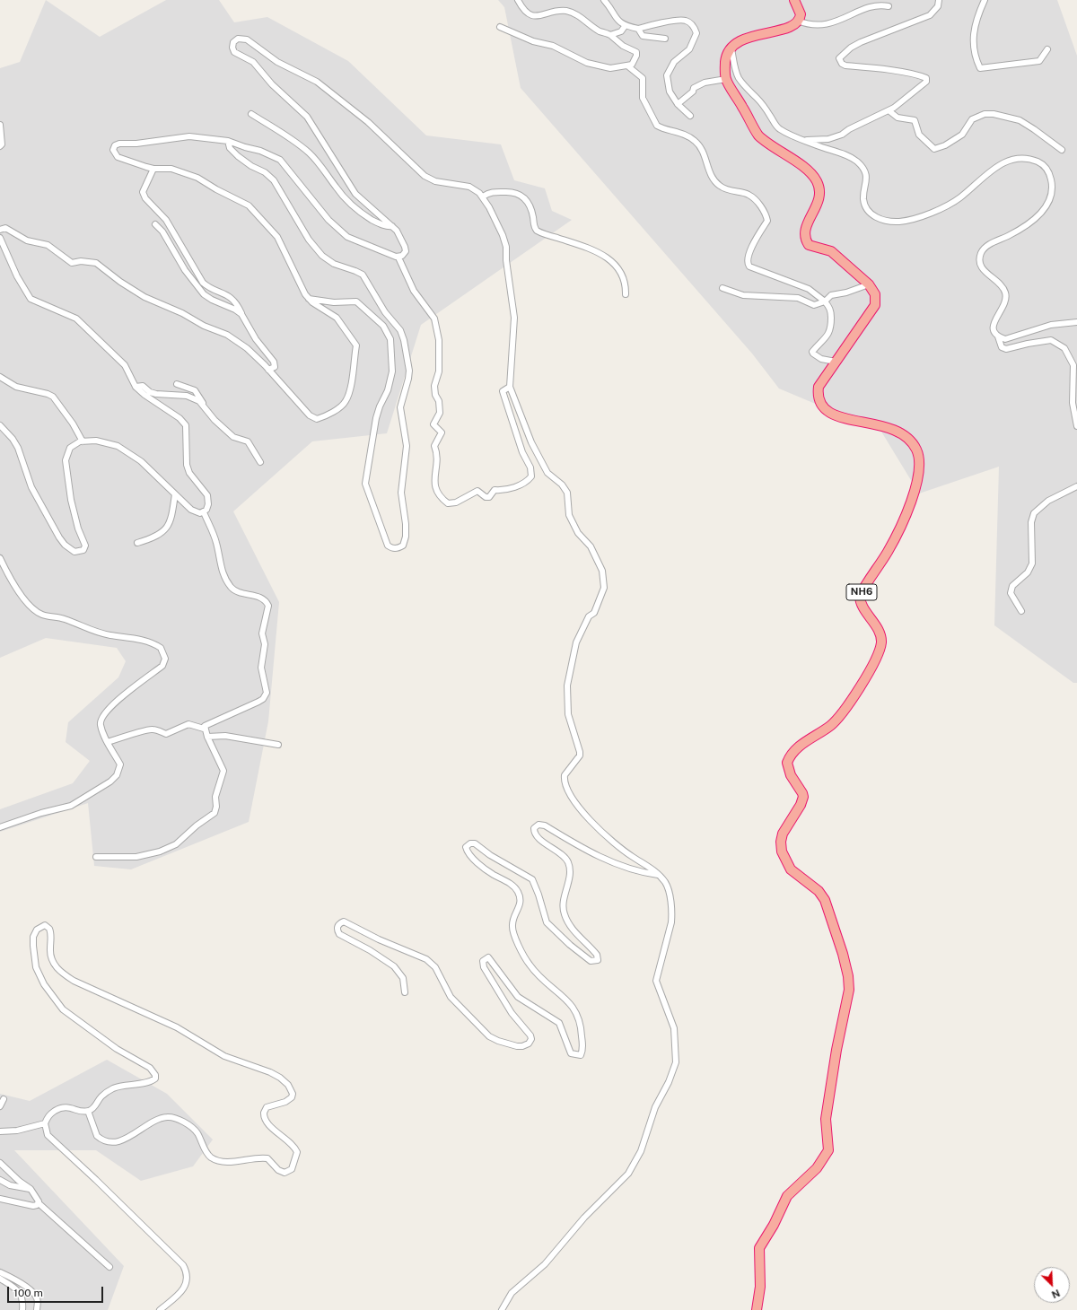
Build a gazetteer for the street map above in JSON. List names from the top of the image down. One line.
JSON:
{"streets":{"highway":["NH6"]},"scale_bar":"100 m","north":"bottom right"}
